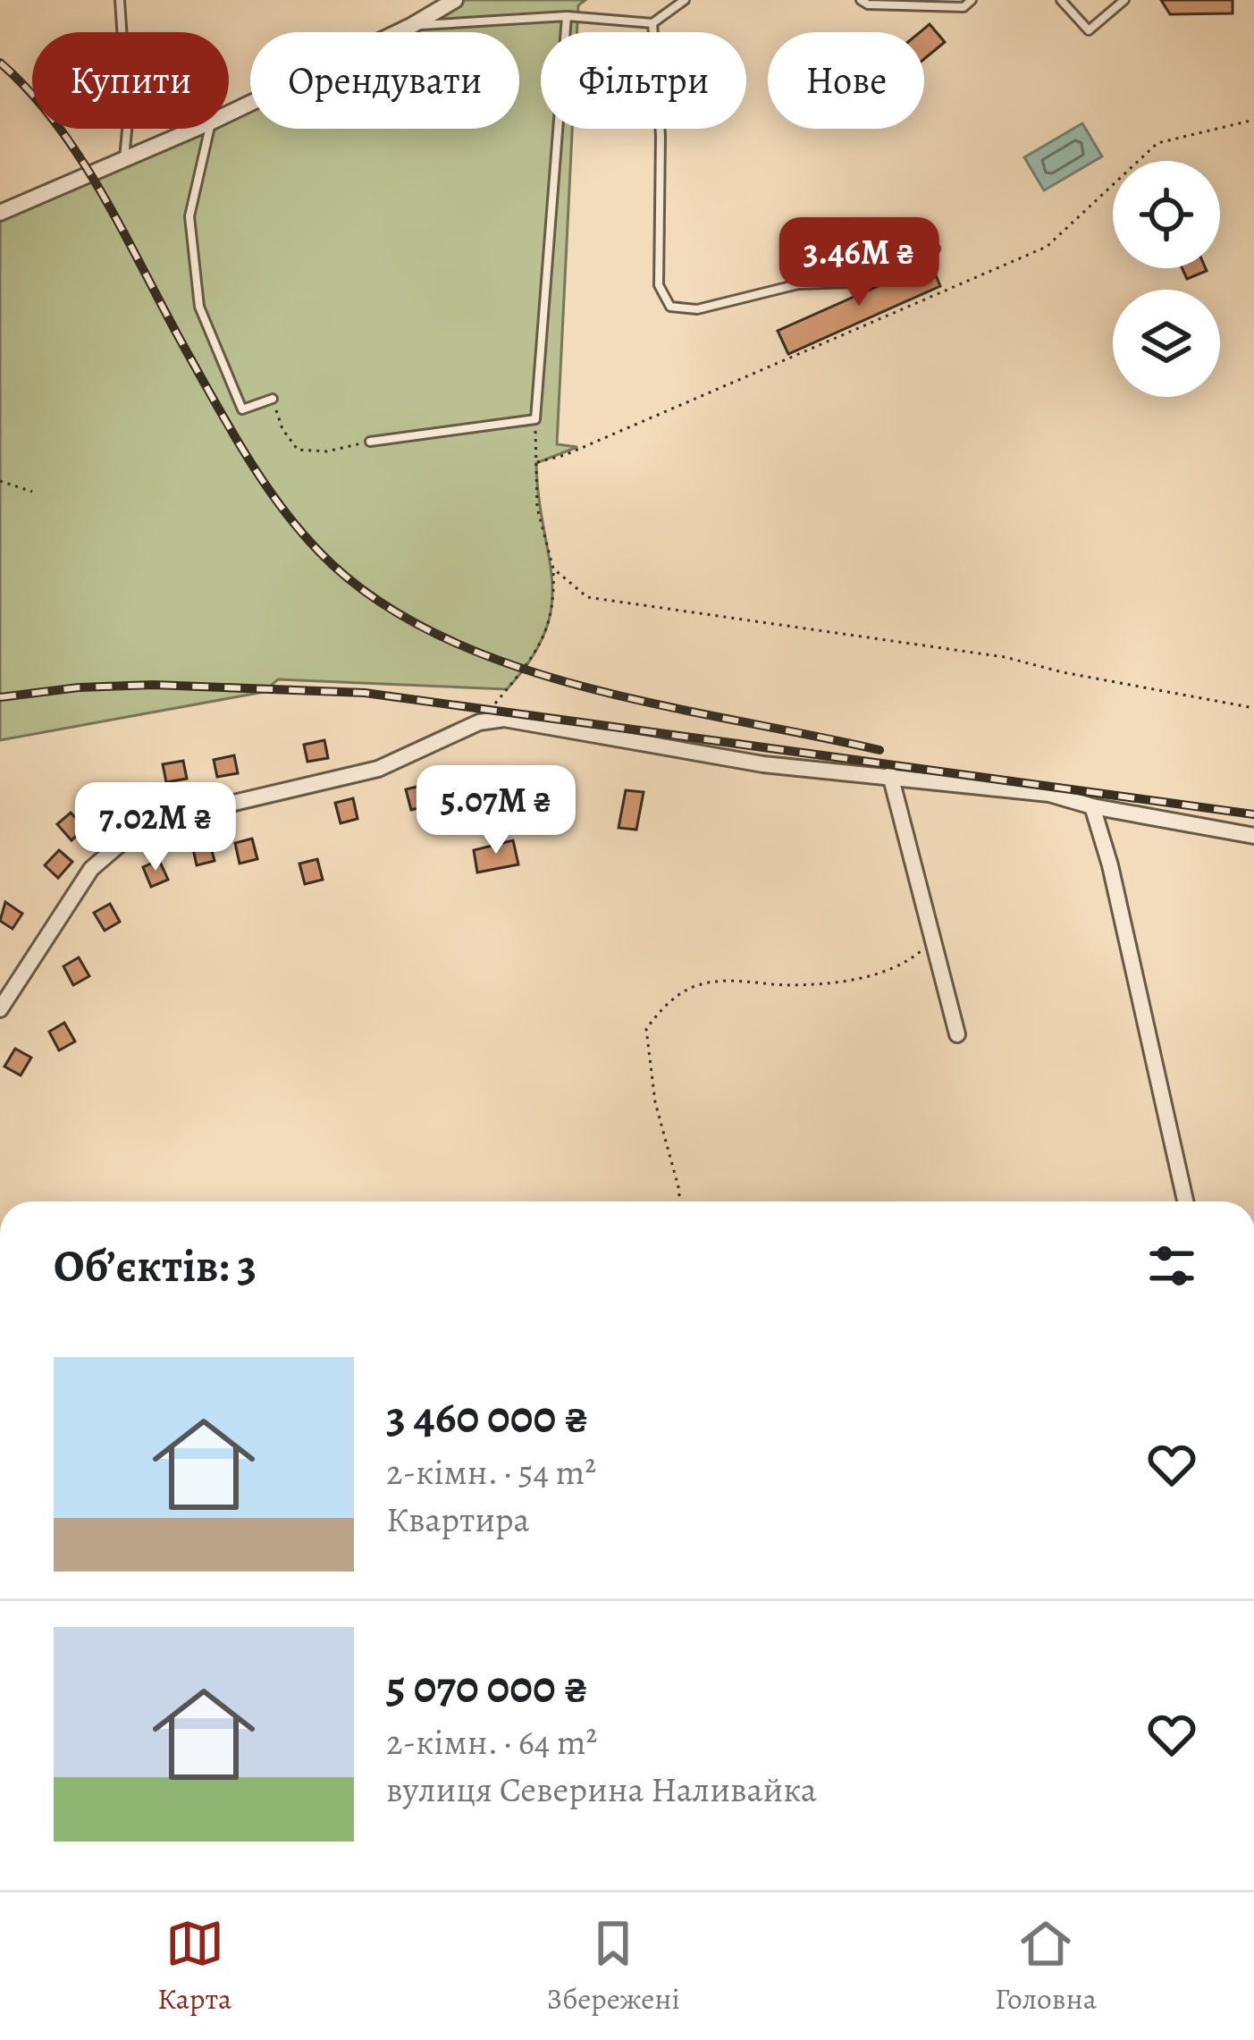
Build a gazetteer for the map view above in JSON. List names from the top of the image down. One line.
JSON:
{"page":{"chip":["Купити","Орендувати","Фільтри","Нове"],"price":["3.46M ₴","5.07M ₴","7.02M ₴"],"heading":"Об’єктів: 3","list":[{"name":"3 460 000 ₴","note":"2-кімн. · 54 m² · Квартира"},{"name":"5 070 000 ₴","note":"2-кімн. · 64 m² · вулиця Северина Наливайка"}],"tabs":["Карта","Збережені","Головна"]}}
